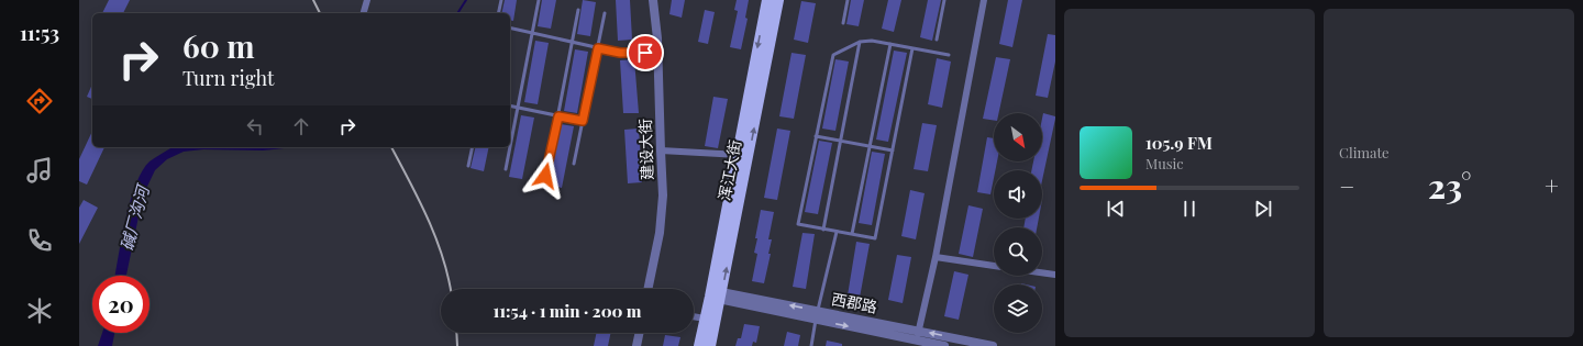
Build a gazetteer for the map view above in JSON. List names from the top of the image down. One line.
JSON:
{"streets":{"main road":["浑江大街"],"street":["建设大街","西郡路"]},"crossings":[["浑江大街","西郡路"]],"water":["碱厂沟河"],"north":"bottom right","page":{"tabs":"11:53","tile":"Climate","turn":["60 m","Turn right"],"song":["105.9 FM","Music"],"heat":["−","23°","+"],"limit":"20","trip":"11:54 · 1 min · 200 m"}}
